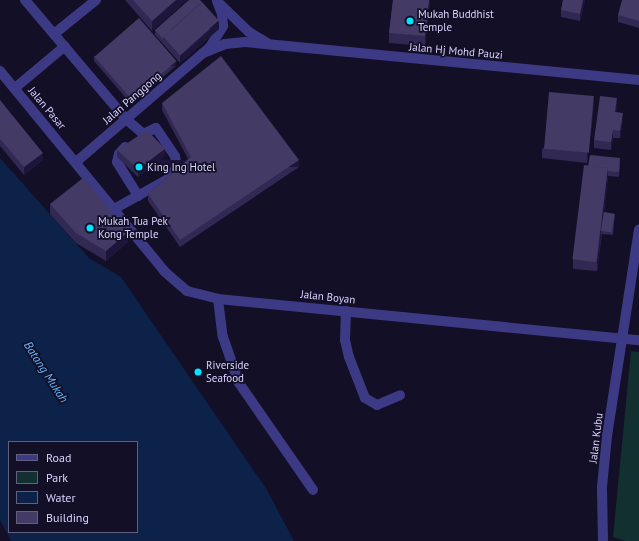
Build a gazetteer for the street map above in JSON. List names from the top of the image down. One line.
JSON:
{"streets":{"street":["Jalan Hj Mohd Pauzi","Jalan Panggong","Jalan Pasar","Jalan Boyan","Jalan Kubu"]},"crossings":[["Jalan Hj Mohd Pauzi","Jalan Panggong"],["Jalan Panggong","Jalan Pasar"],["Jalan Panggong","Jalan Boyan"],["Jalan Pasar","Jalan Boyan"],["Jalan Boyan","Jalan Kubu"]],"water":["Batang Mukah"],"places":["Mukah Buddhist Temple","King Ing Hotel","Mukah Tua Pek Kong Temple","Riverside Seafood"],"legend":["Road","Park","Water","Building"]}
